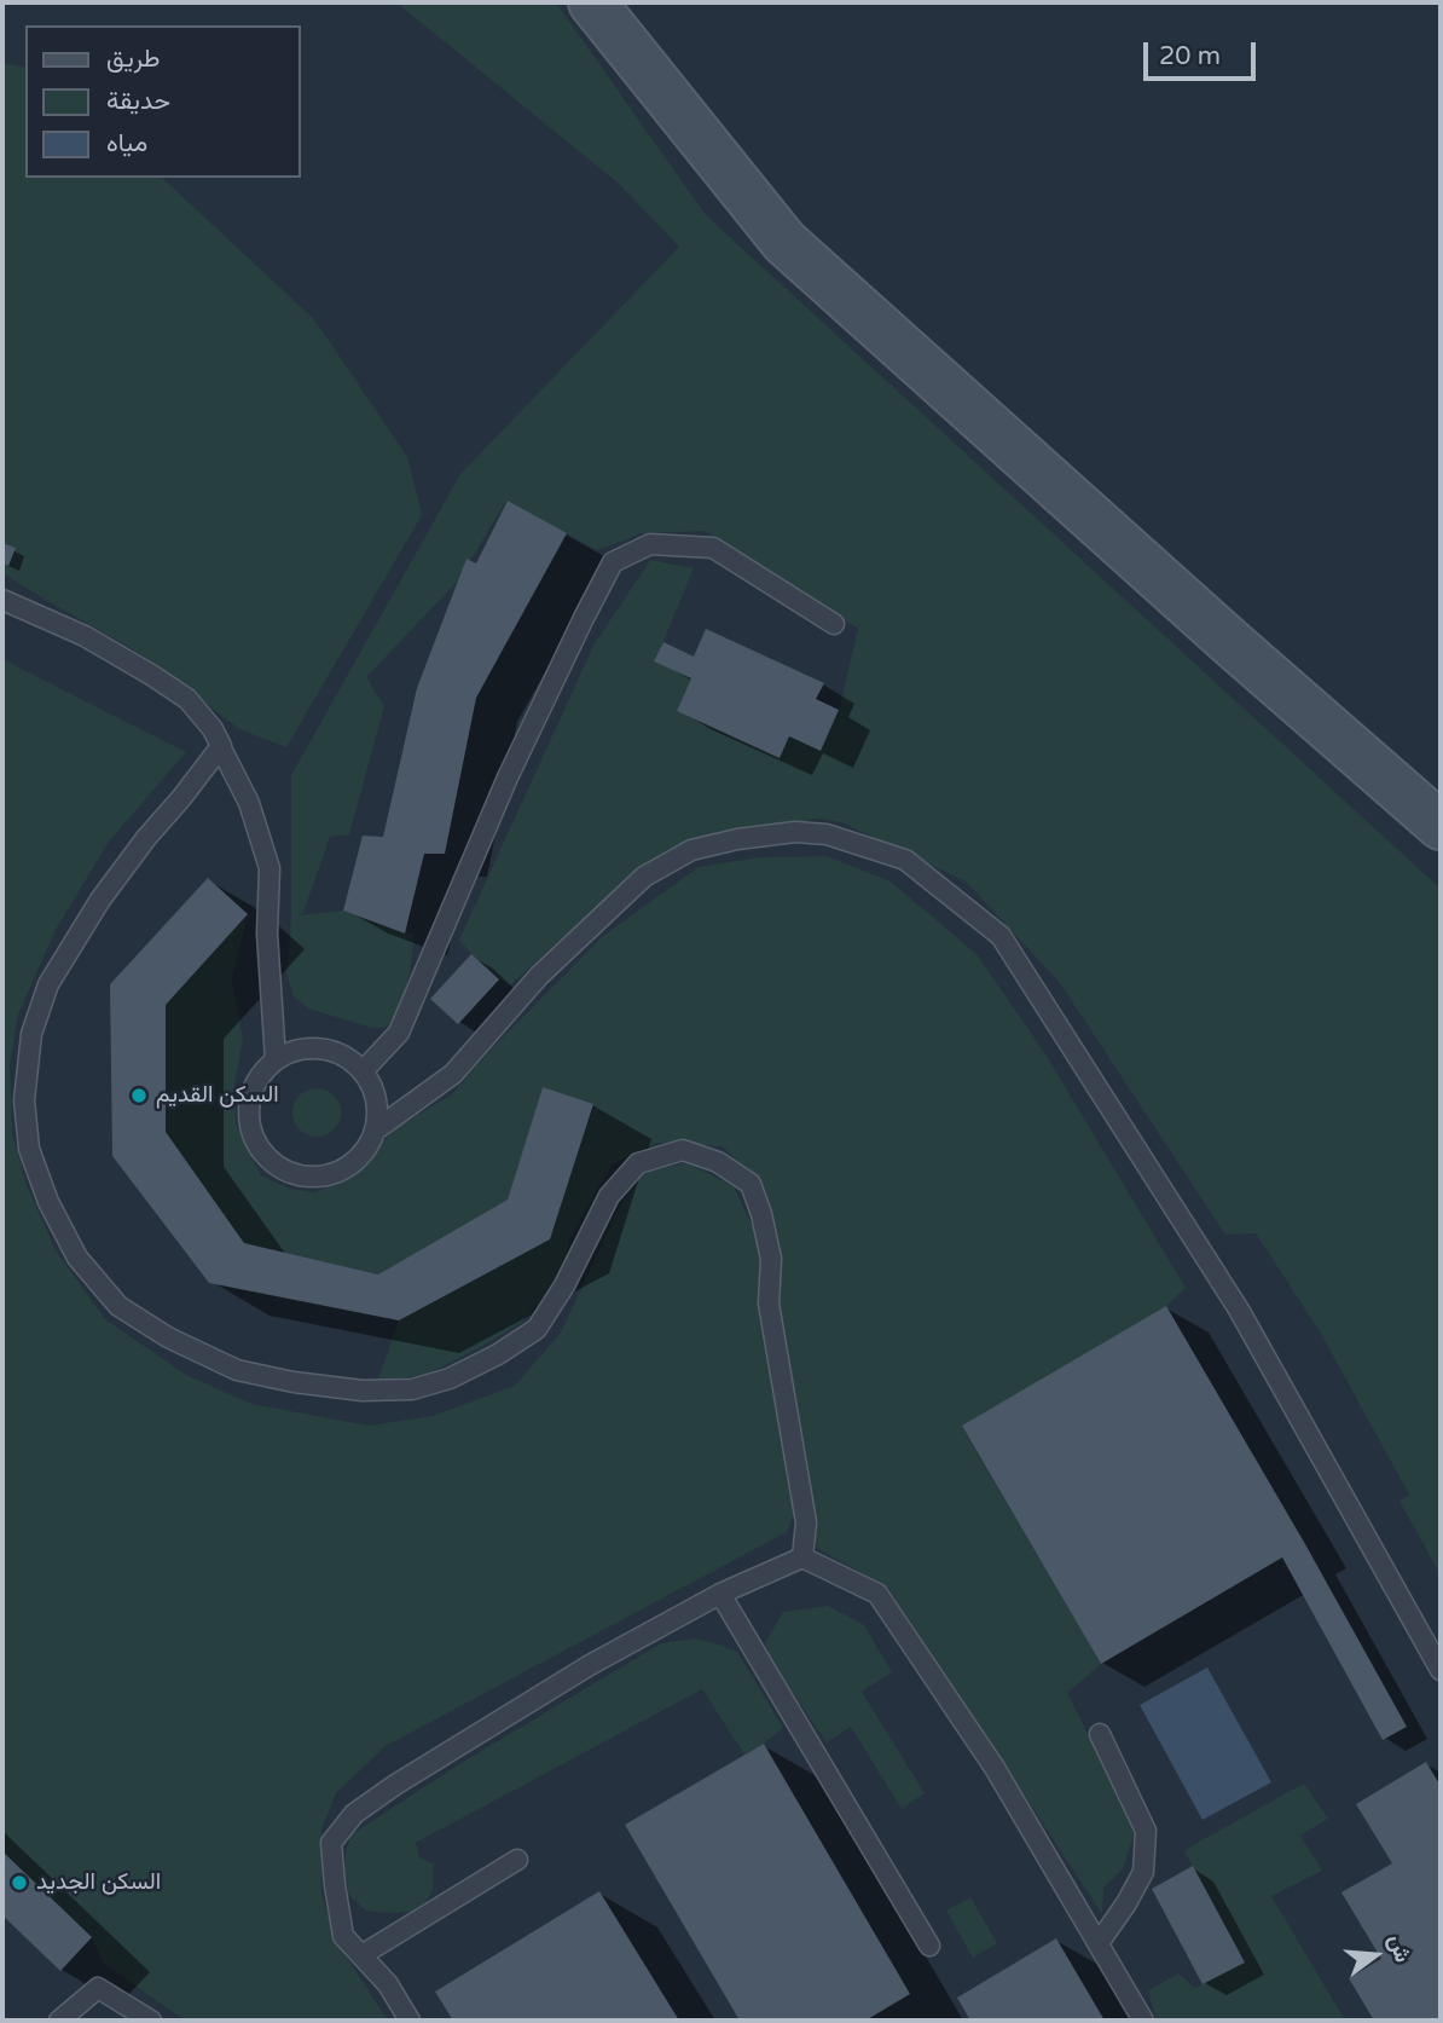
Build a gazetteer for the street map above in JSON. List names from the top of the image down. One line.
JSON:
{"places":["السكن القديم","السكن الجديد"],"legend":["طريق","حديقة","مياه"],"scale_bar":"20 m","north":"right"}
